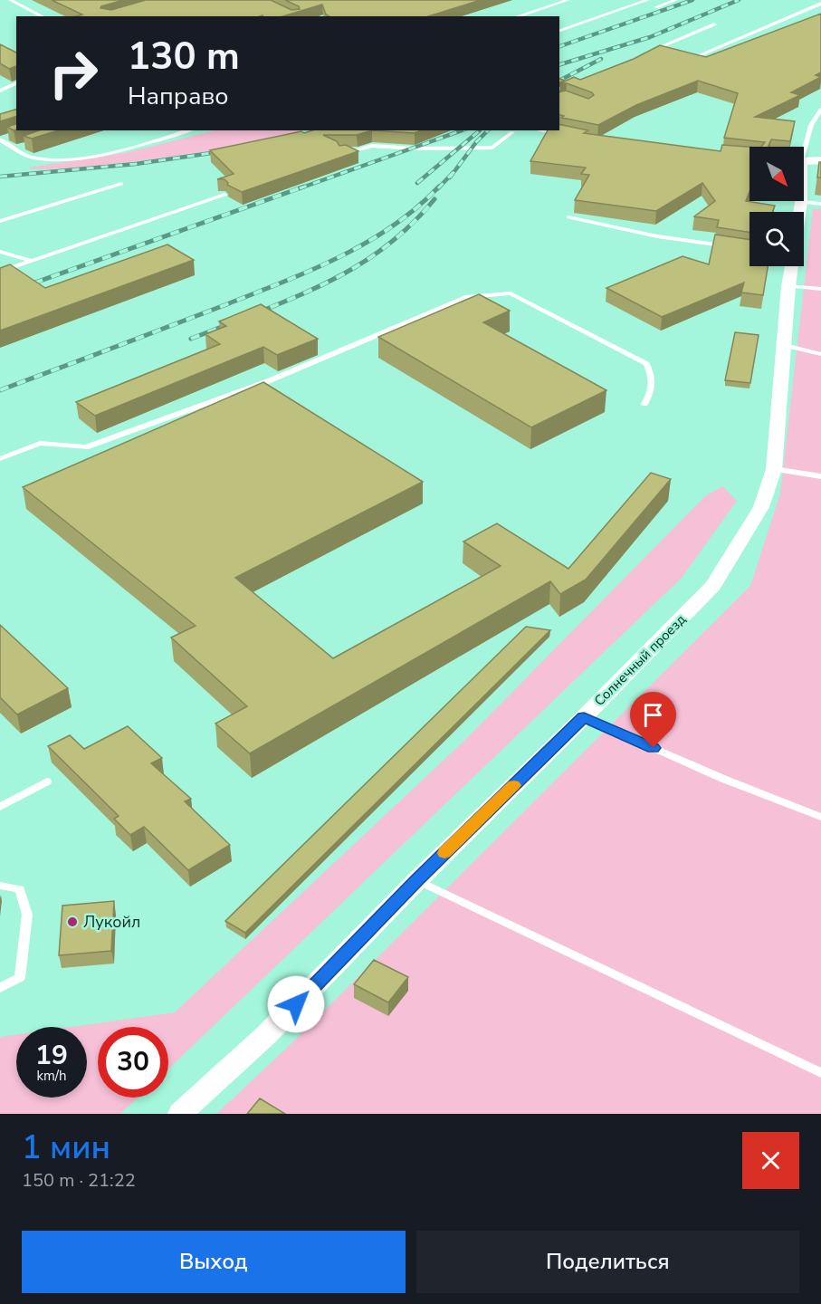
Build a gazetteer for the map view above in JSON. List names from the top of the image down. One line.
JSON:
{"streets":{"street":["Солнечный проезд"]},"places":["Лукойл"],"north":"bottom right","page":{"turn":["130 m","Направо"],"speed":"19 km/h","limit":"30","heading":["1 мин","150 m · 21:22"],"buttons":["Выход","Поделиться"]}}
